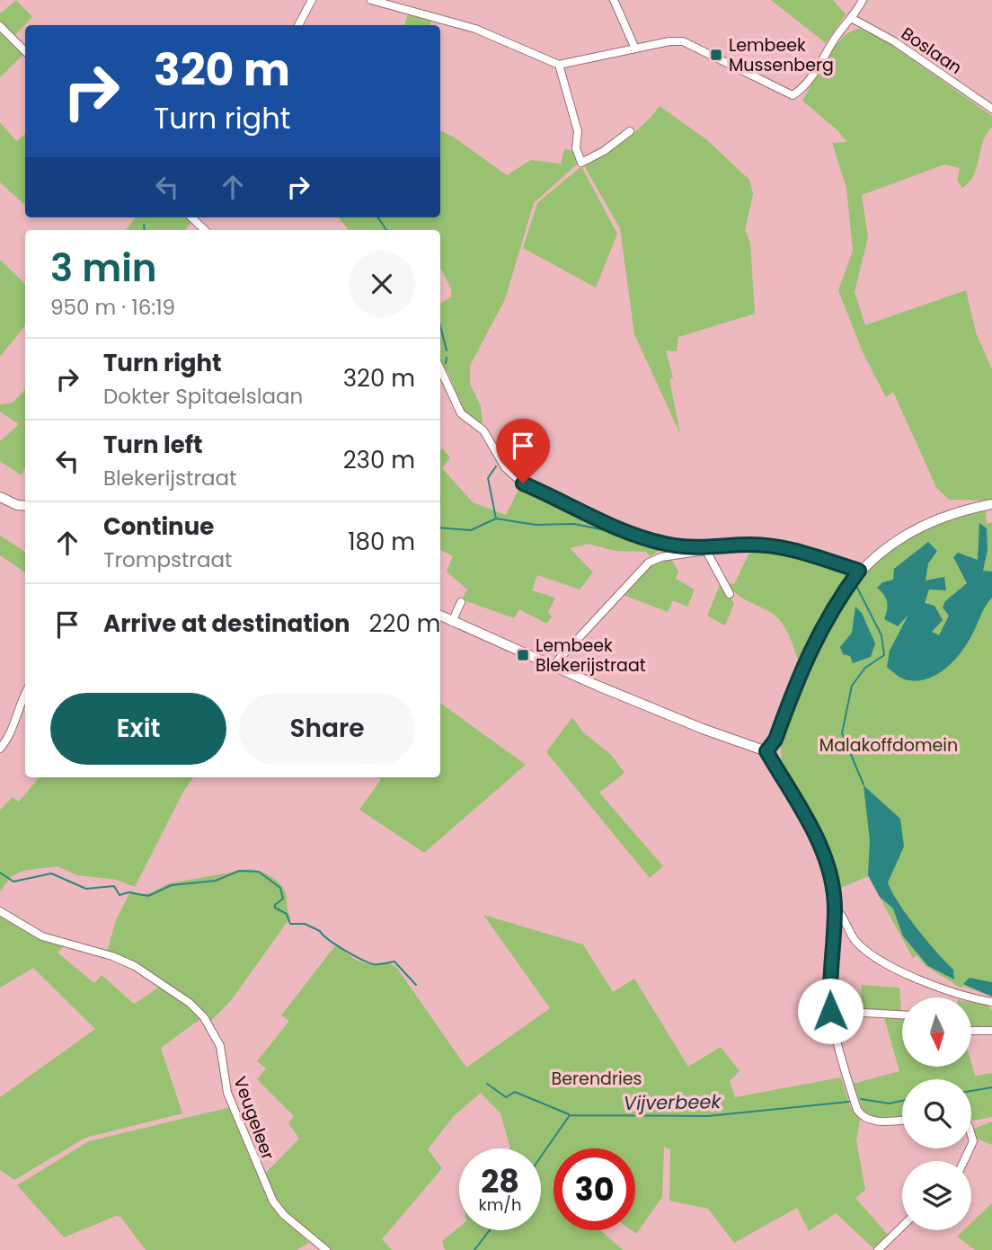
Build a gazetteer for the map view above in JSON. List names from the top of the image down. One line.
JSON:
{"streets":{"street":["Boslaan","Veugeleer"]},"water":["Vijverbeek"],"parks":["Malakoffdomein","Berendries"],"places":{"transit":["Lembeek Mussenberg","Lembeek Blekerijstraat"]},"north":"bottom","page":{"turn":["320 m","Turn right"],"heading":["3 min","950 m · 16:19"],"list":[{"name":"Turn right","note":"Dokter Spitaelslaan","value":"320 m"},{"name":"Turn left","note":"Blekerijstraat","value":"230 m"},{"name":"Continue","note":"Trompstraat","value":"180 m"},{"name":"Arrive at destination","value":"220 m"}],"buttons":["Exit","Share"],"speed":"28 km/h","limit":"30"}}
